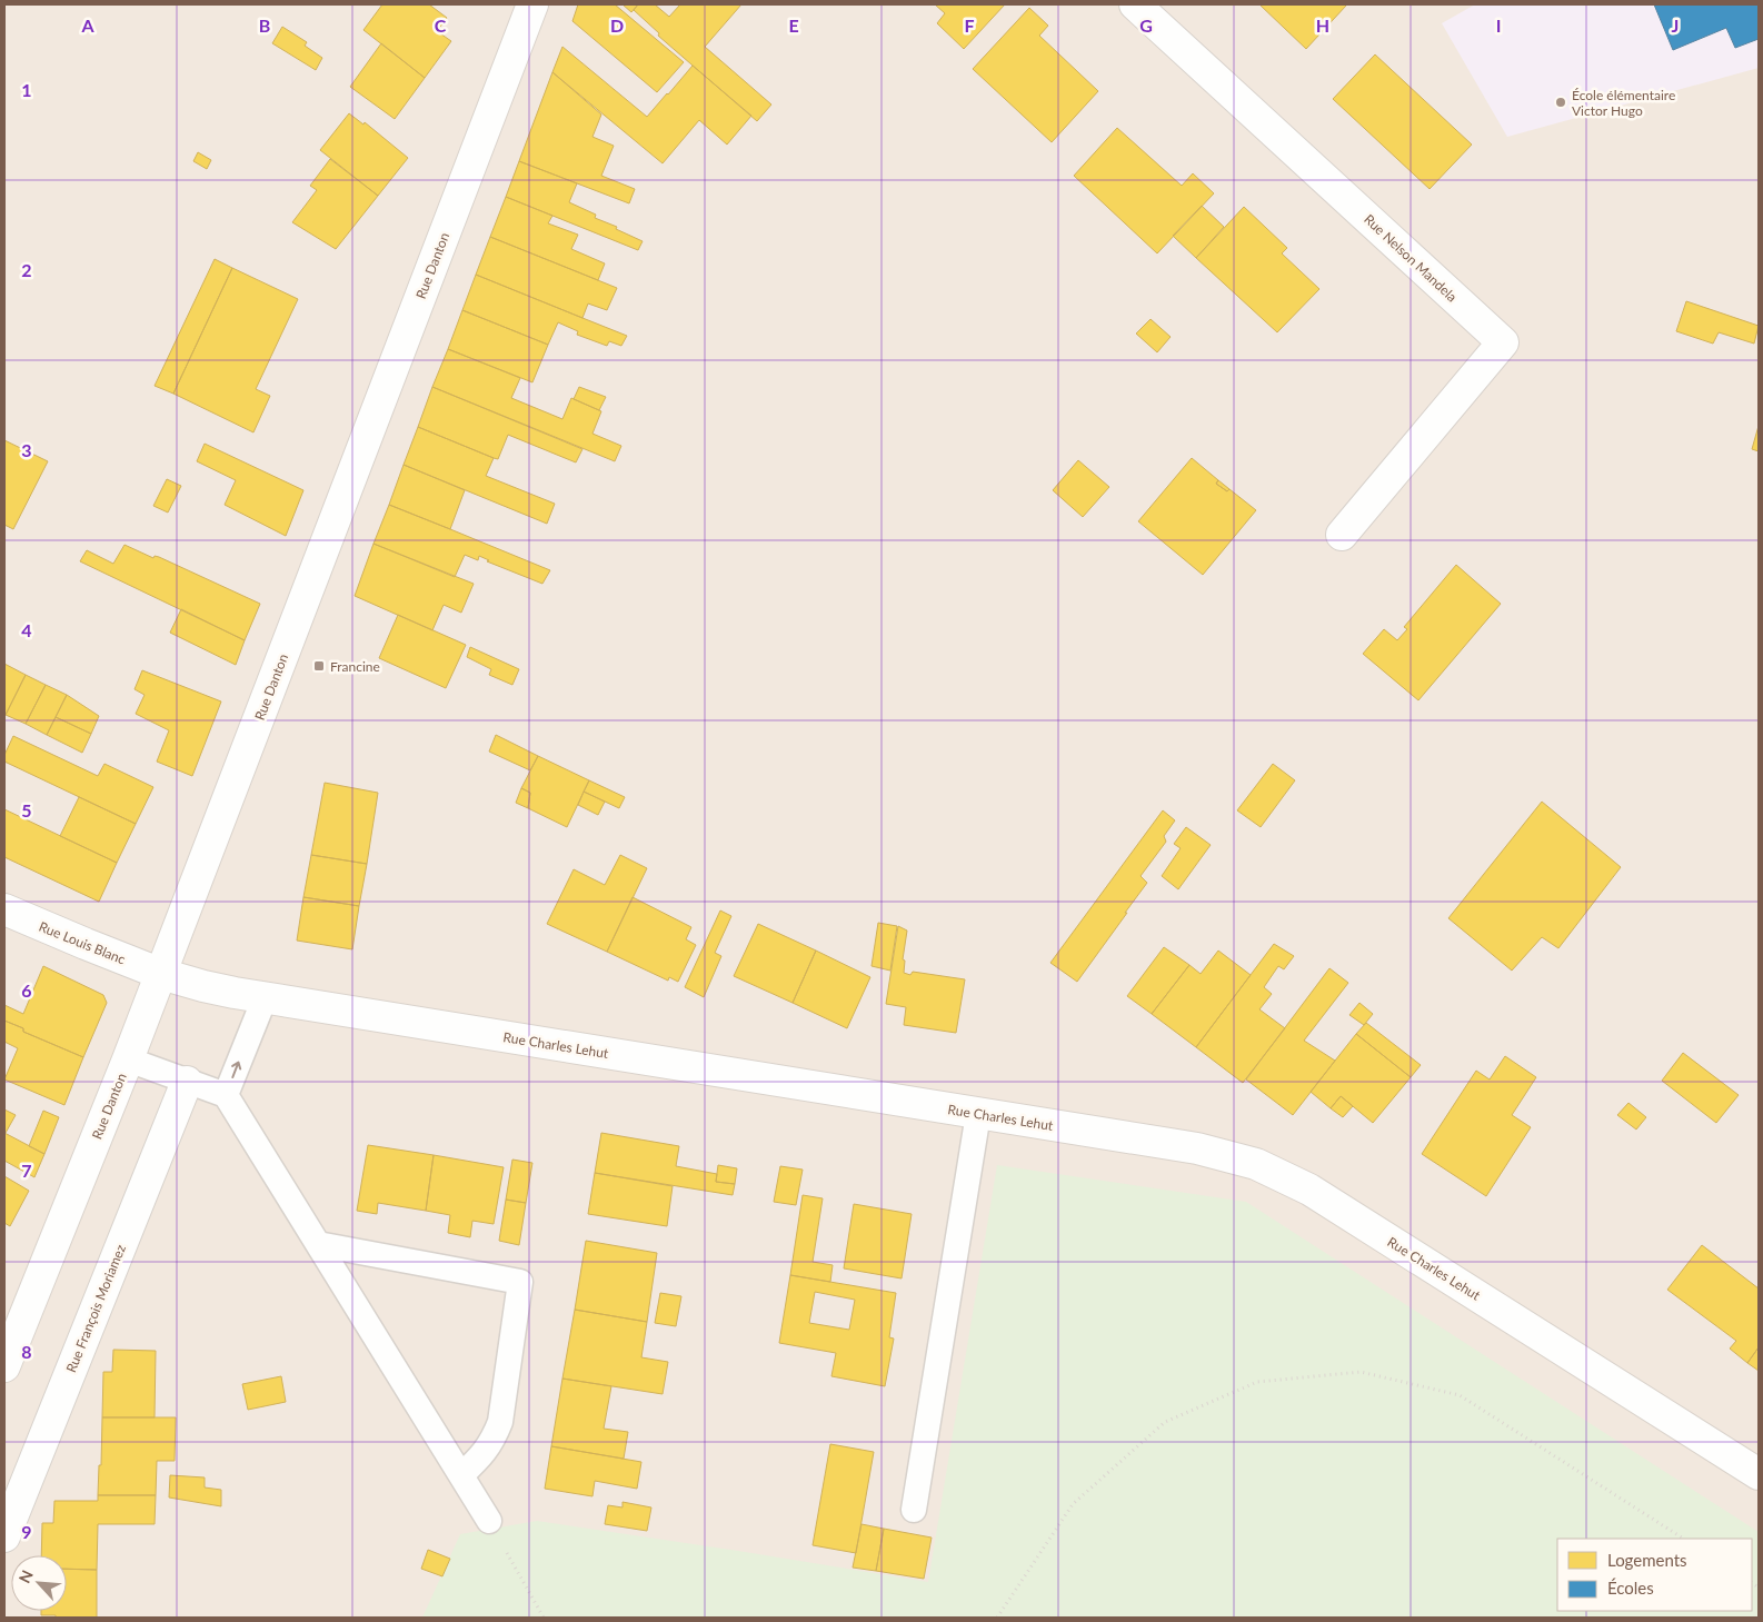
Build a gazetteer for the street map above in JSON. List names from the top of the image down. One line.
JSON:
{"streets":{"street":["Rue Nelson Mandela","Rue Danton","Rue Louis Blanc","Rue Charles Lehut","Rue François Moriamez"]},"crossings":[["Rue Danton","Rue Louis Blanc"],["Rue Danton","Rue Charles Lehut"],["Rue Louis Blanc","Rue Charles Lehut"]],"places":{"other":["École élémentaire Victor Hugo"],"transit":["Francine"]},"legend":["Logements","Écoles"],"north":"top left","grid":{"columns":["A","B","C","D","E","F","G","H","I","J"],"rows":["1","2","3","4","5","6","7","8","9"]}}
